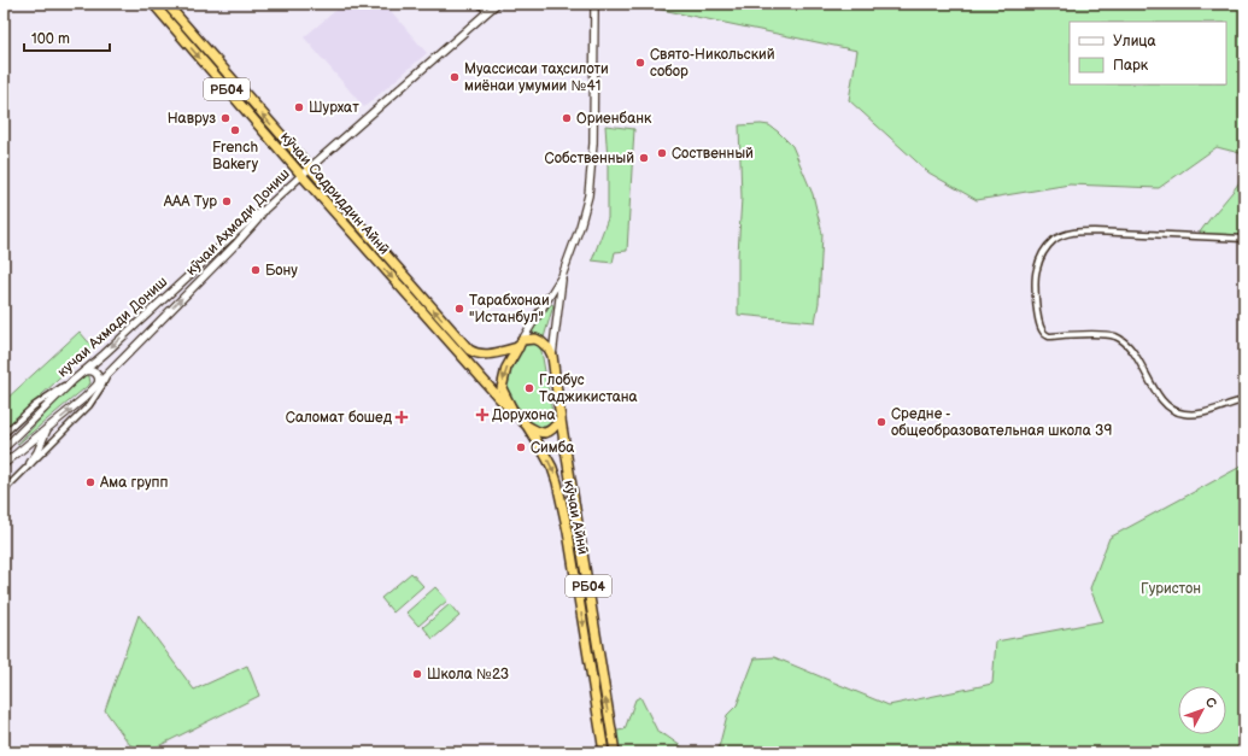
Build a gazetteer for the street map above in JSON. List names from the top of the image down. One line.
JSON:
{"streets":{"highway":["РБ04","кӯчаи Садриддин Айнӣ","кӯчаи Айнӣ"],"street":["кӯчаи Аҳмади Дониш","кучаи Ахмади Дониш"]},"crossings":[["РБ04","кӯчаи Садриддин Айнӣ"],["РБ04","кӯчаи Айнӣ"],["кӯчаи Садриддин Айнӣ","кӯчаи Аҳмади Дониш"],["кӯчаи Аҳмади Дониш","кучаи Ахмади Дониш"]],"one_way":["кучаи Ахмади Дониш"],"parks":["Гуристон"],"places":{"other":["Свято-Никольский собор","Муассисаи таҳсилоти миёнаи умумии №41","Шурхат","Навруз","Ориенбанк","French Bakery","Соственный","Собственный","ААА Тур","Бону","Тарабхонаи \"Истанбул\"","Глобус Таджикистана","Средне - общеобразовательная школа 39","Симба","Ама групп","Школа №23"],"health":["Дорухона","Саломат бошед"]},"legend":["Улица","Парк"],"scale_bar":"100 m","north":"top right"}
